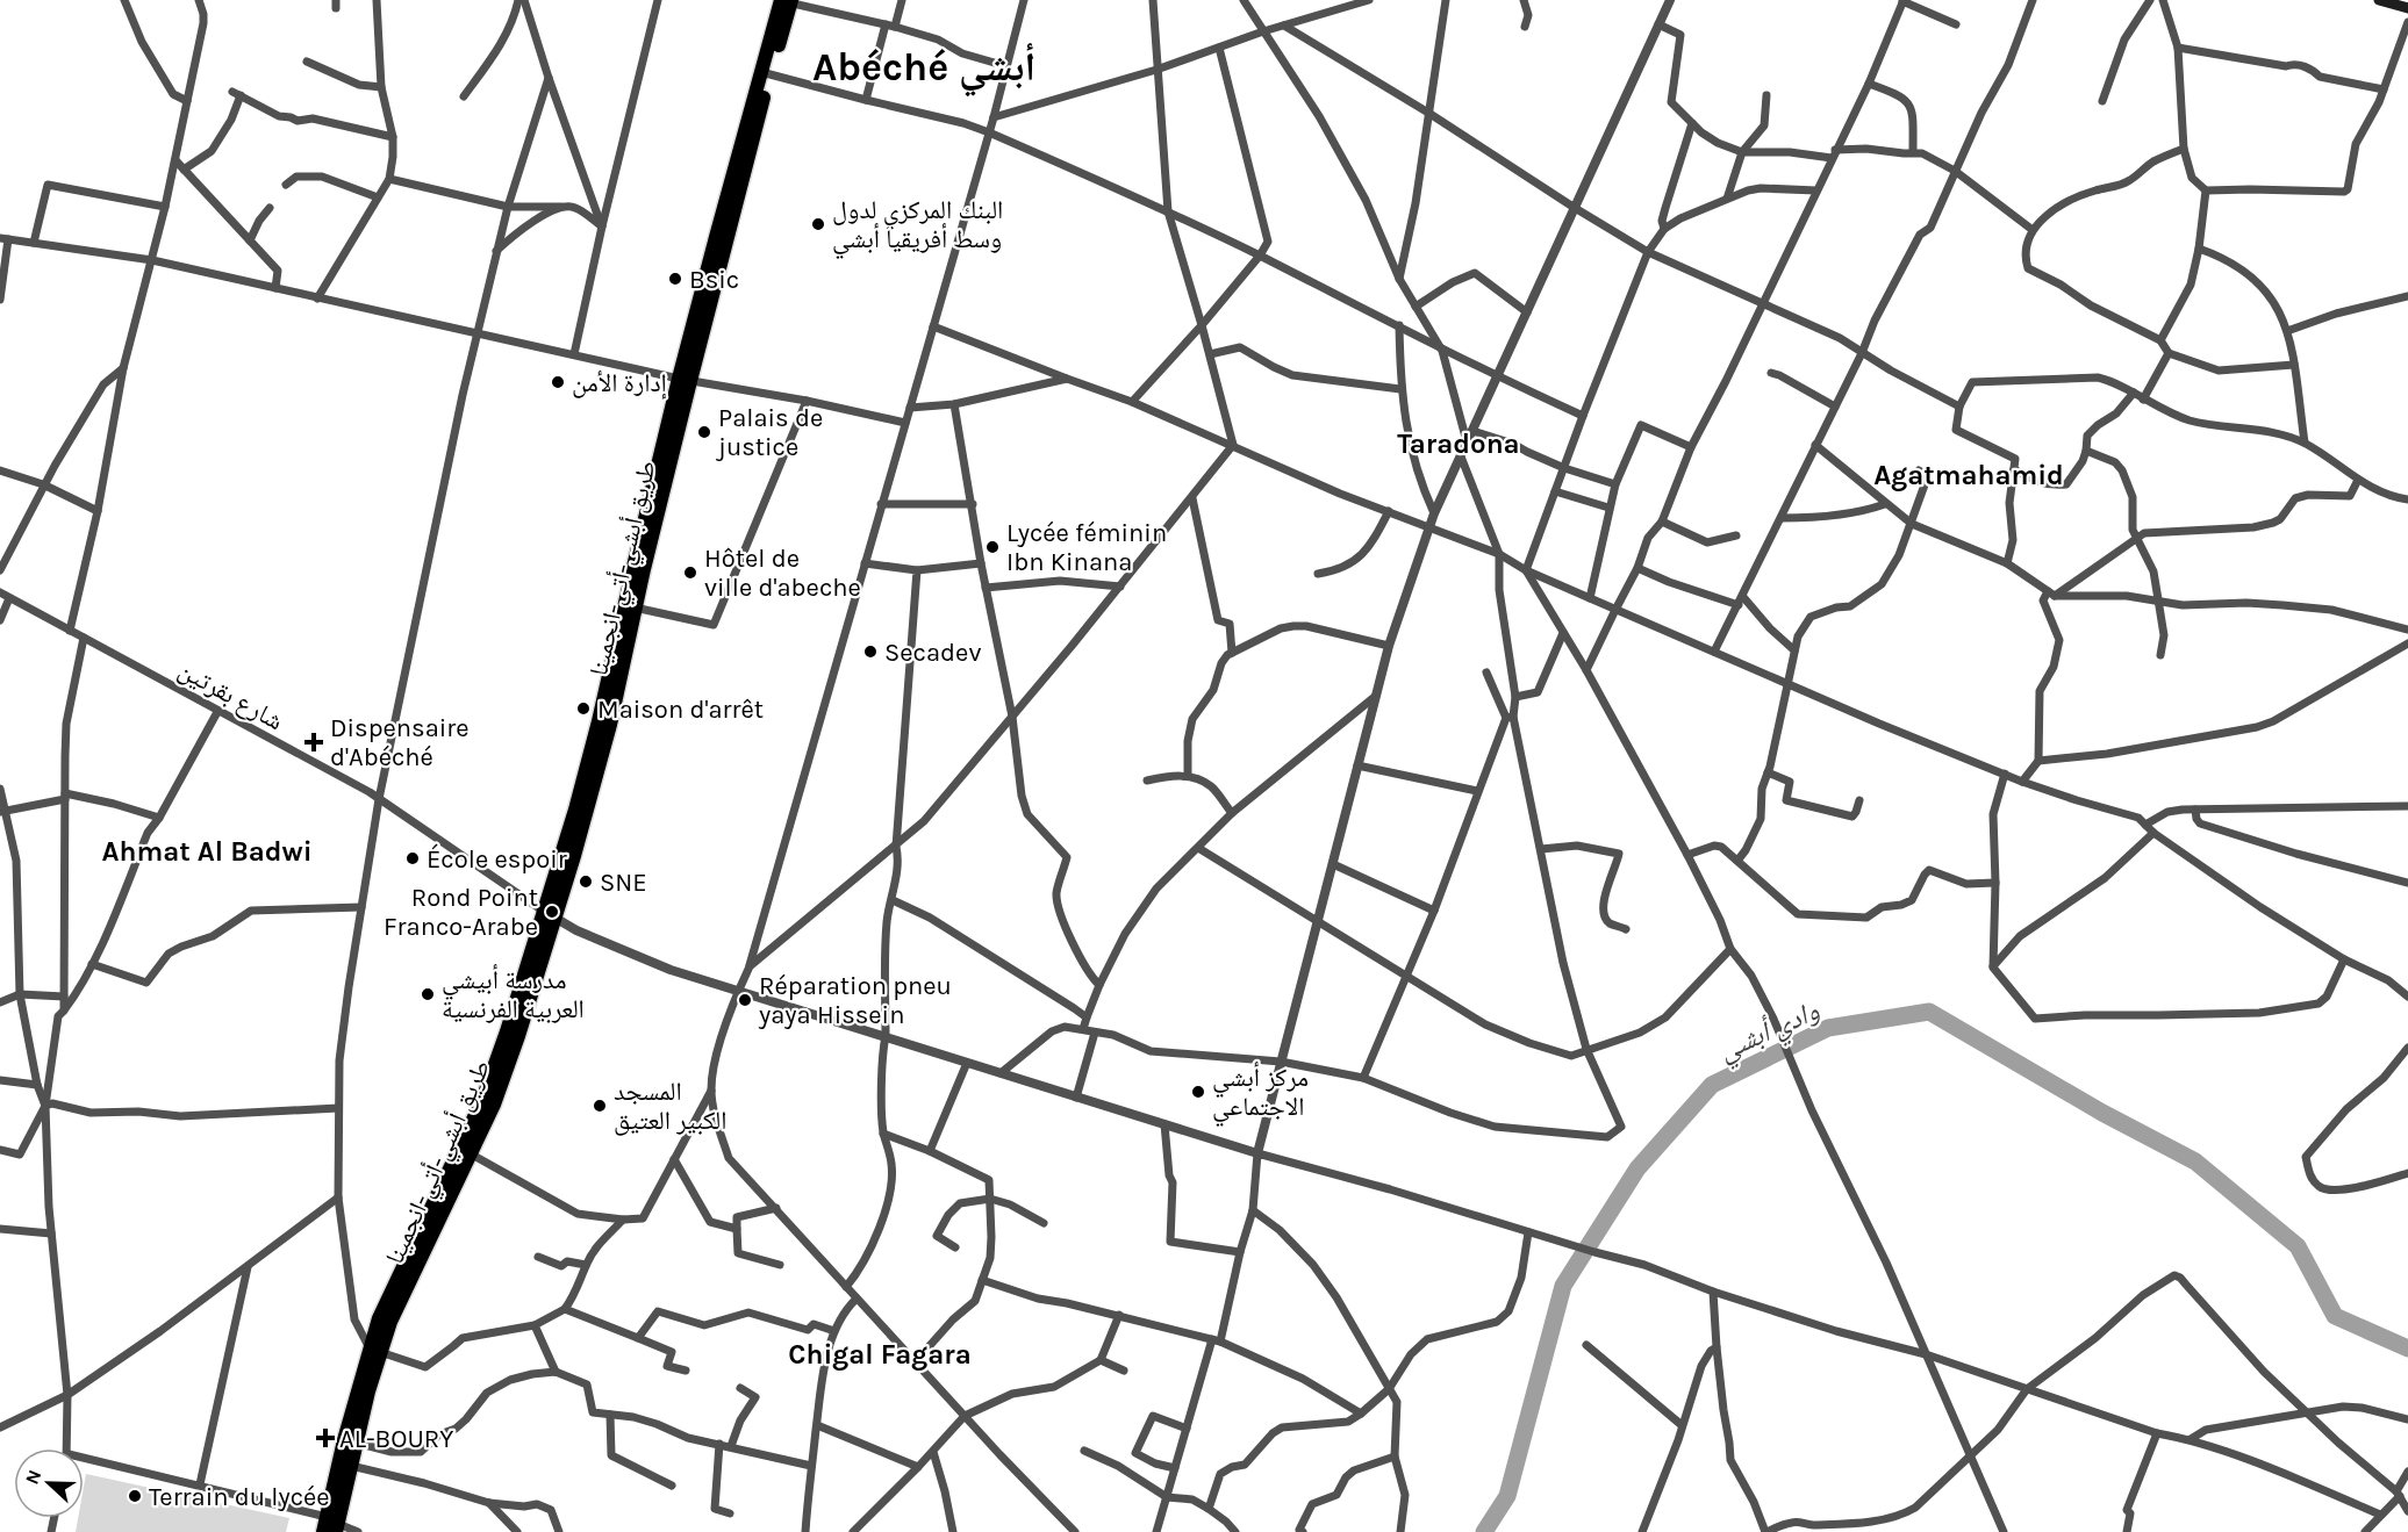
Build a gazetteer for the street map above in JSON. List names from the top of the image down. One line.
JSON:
{"streets":{"highway":["طريق أبشي-أتي-انجمينا"],"street":["شارع بقرتين"]},"crossings":[["طريق أبشي-أتي-انجمينا","شارع بقرتين"]],"districts":["Abéché أبشي","Taradona","Agatmahamid","Ahmat Al Badwi","Chigal Fagara"],"water":["وادي أبشي"],"places":{"other":["البنك المركزي لدول وسط أفريقيا أبشي","Bsic","إدارة الأمن","Palais de justice","Lycée féminin Ibn Kinana","Hôtel de ville d'abeche","Secadev","Maison d'arrêt","École espoir","SNE","Rond Point Franco-Arabe","مدرسة أبيشي العربية الفرنسية","Réparation pneu yaya Hissein","مركز أبشي الاجتماعي","المسجد الكبير العتيق","Terrain du lycée"],"health":["Dispensaire d'Abéché","AL-BOURY"]},"north":"left"}
